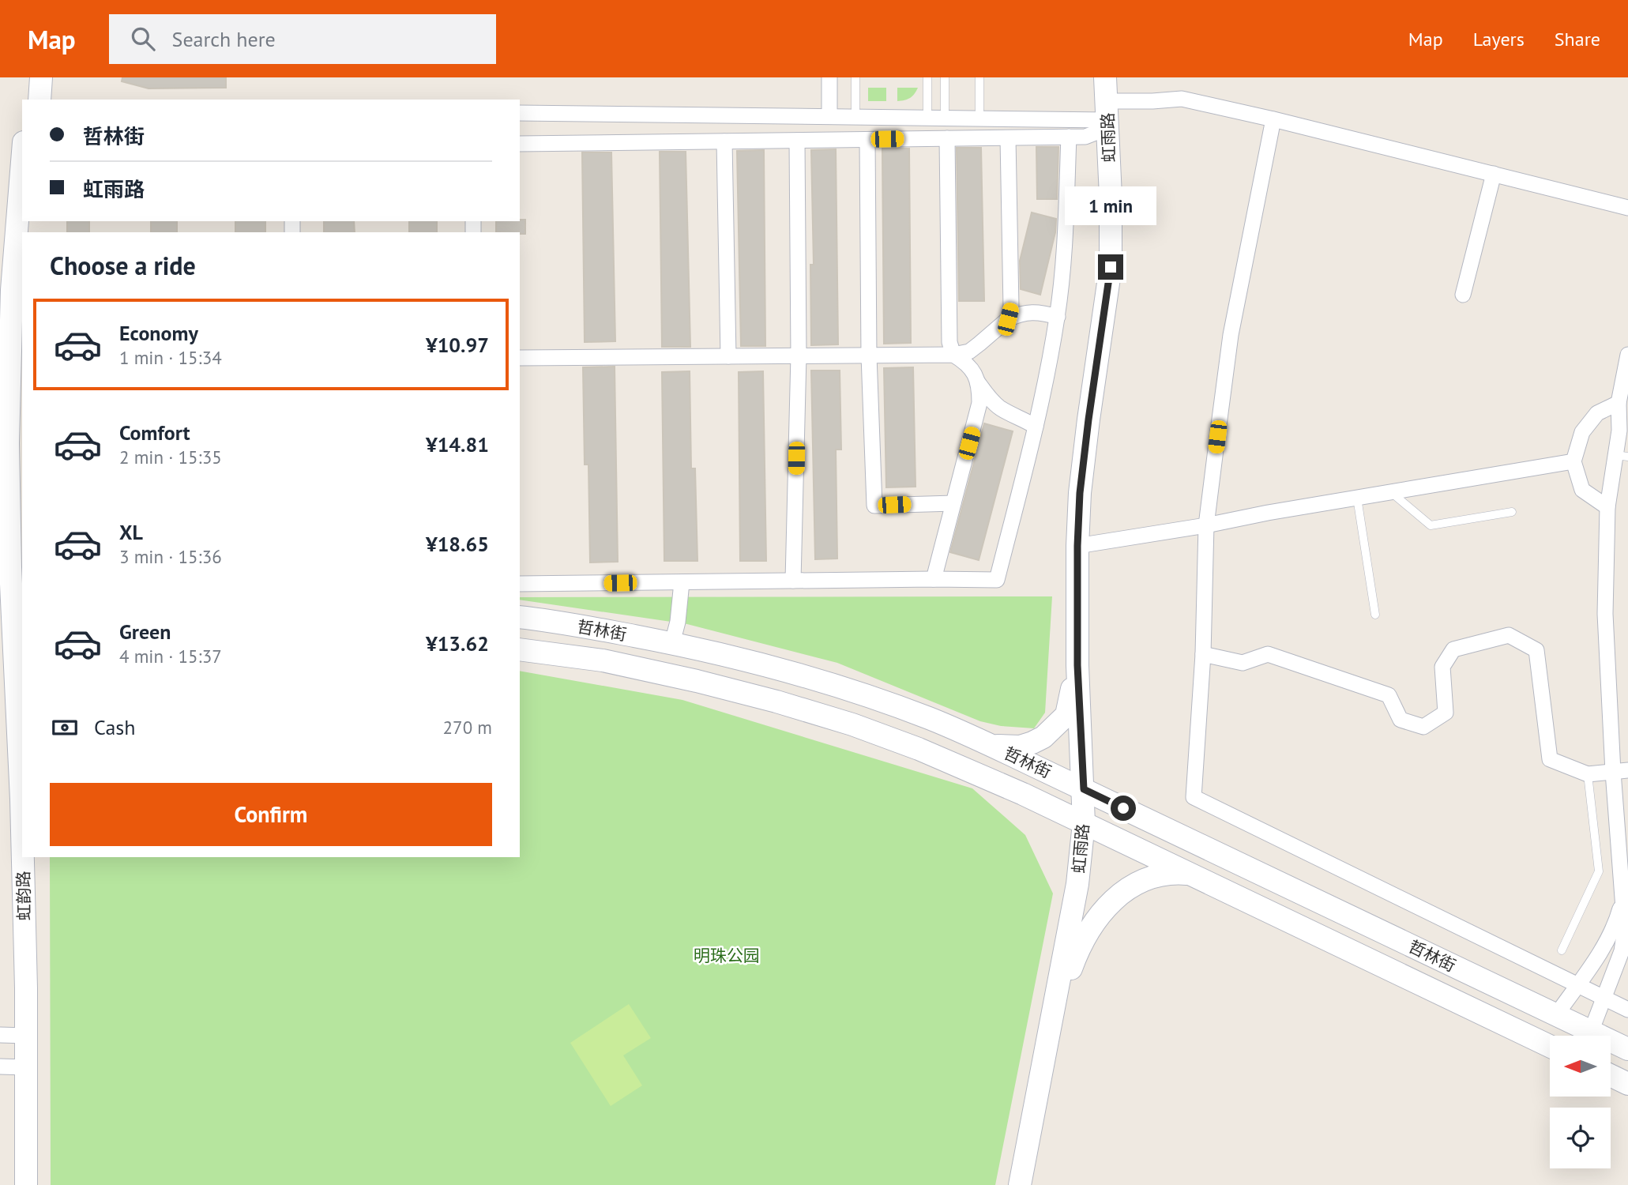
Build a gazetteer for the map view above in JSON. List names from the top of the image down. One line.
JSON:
{"streets":{"street":["虹雨路","哲林街","虹韵路"]},"crossings":[["虹雨路","哲林街"]],"parks":["明珠公园"],"north":"left","page":{"header":"Map","search":"Search here","nav":["Map","Layers","Share"],"banner":["哲林街","虹雨路"],"bubble":"1 min","heading":"Choose a ride","list":[{"name":"Economy","note":"1 min · 15:34","value":"¥10.97"},{"name":"Comfort","note":"2 min · 15:35","value":"¥14.81"},{"name":"XL","note":"3 min · 15:36","value":"¥18.65"},{"name":"Green","note":"4 min · 15:37","value":"¥13.62"}],"pay":["Cash","270 m"],"buttons":"Confirm"}}
